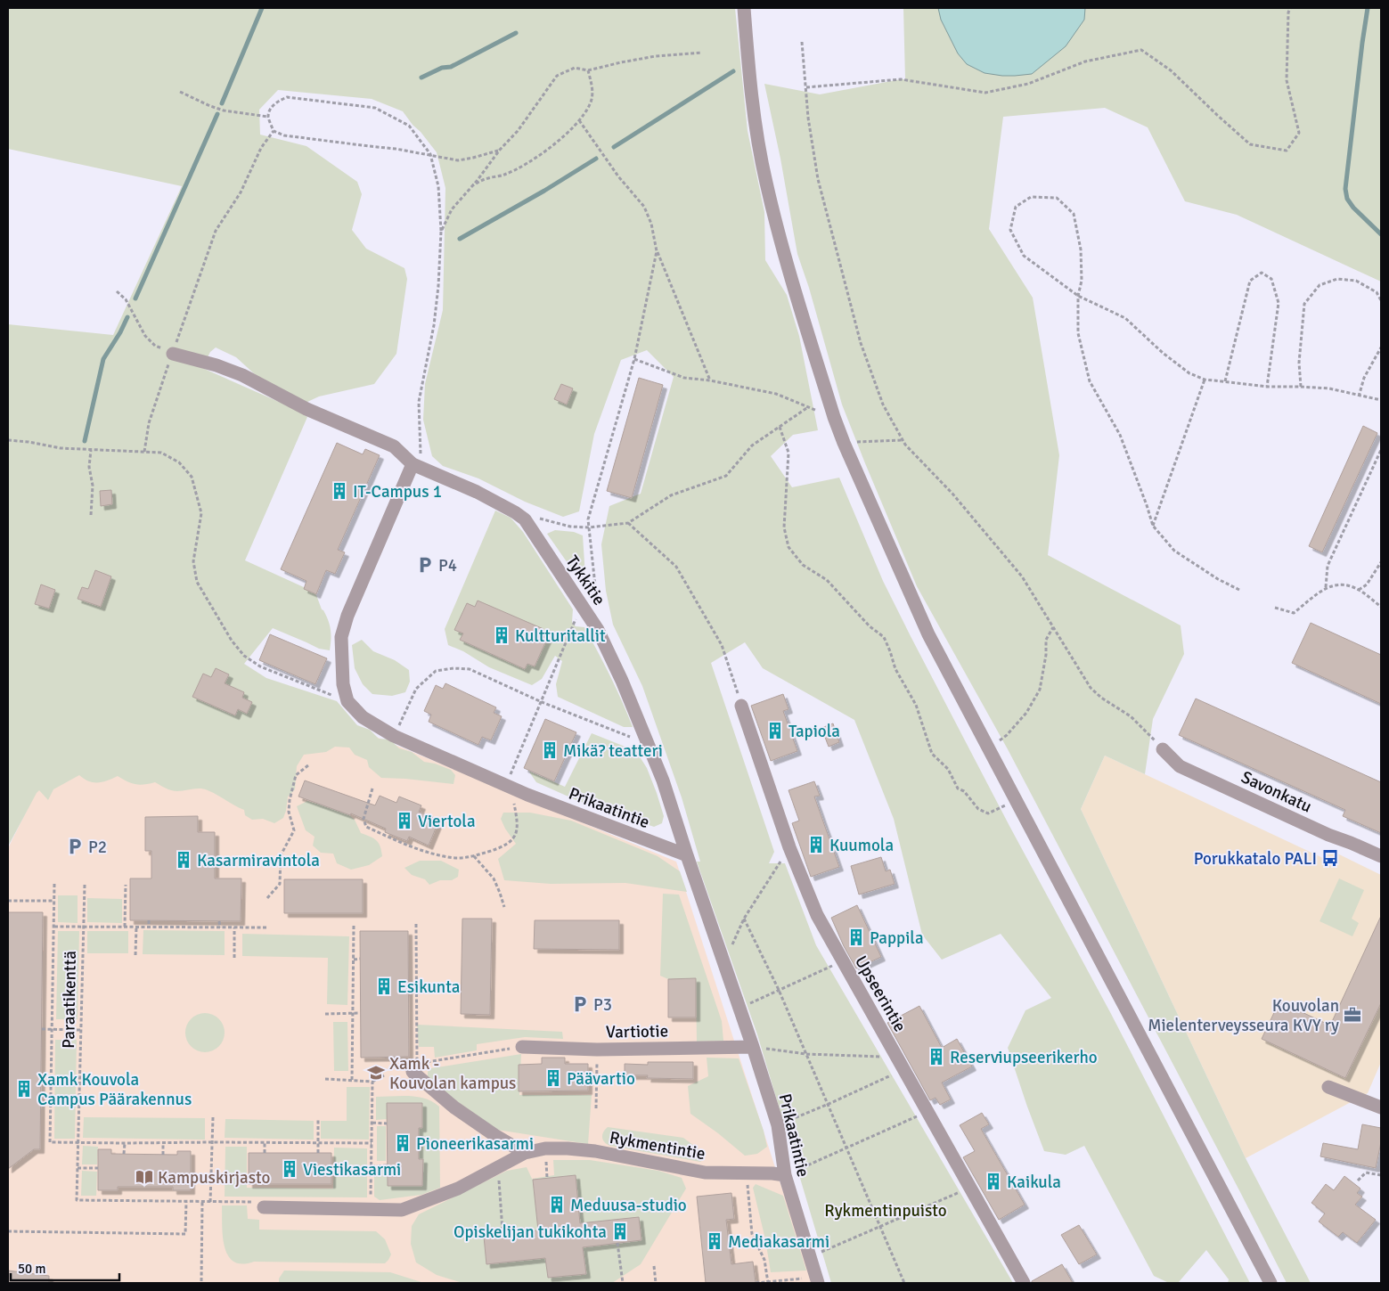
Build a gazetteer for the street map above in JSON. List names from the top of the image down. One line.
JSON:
{"streets":{"street":["Tykkitie","Savonkatu","Prikaatintie","Upseerintie","Vartiotie","Rykmentintie"],"path":["Paraatikenttä"]},"crossings":[["Tykkitie","Prikaatintie"],["Prikaatintie","Vartiotie"],["Prikaatintie","Rykmentintie"]],"parks":["Rykmentinpuisto"],"places":{"building":["IT-Campus 1","Kultturitallit","Tapiola","Mikä? teatteri","Viertola","Kuumola","Kasarmiravintola","Pappila","Esikunta","Reserviupseerikerho","Päävartio","Xamk Kouvola Campus Päärakennus","Pioneerikasarmi","Viestikasarmi","Kaikula","Meduusa-studio","Opiskelijan tukikohta","Mediakasarmi"],"parking":["P4","P2","P3"],"bus stop":["Porukkatalo PALI"],"office":["Kouvolan Mielenterveysseura KVY ry"],"school or university":["Xamk - Kouvolan kampus"],"library":["Kampuskirjasto"]},"scale_bar":"50 m"}
